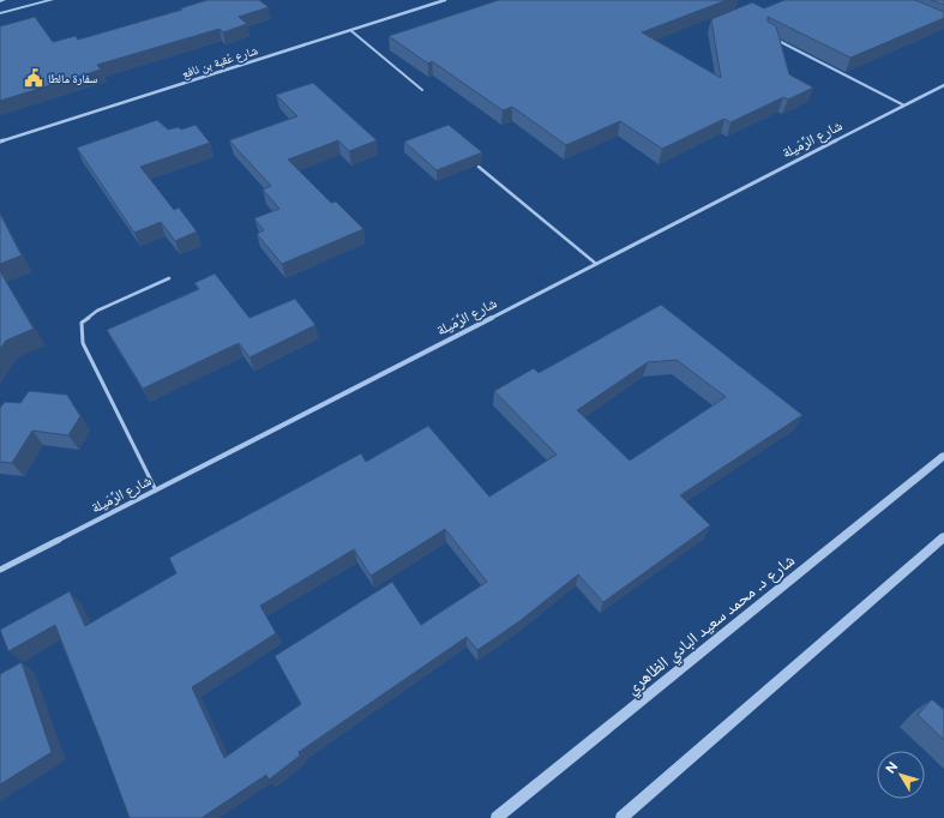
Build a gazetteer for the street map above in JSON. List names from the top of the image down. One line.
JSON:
{"streets":{"street":["شارع عُقبة بن نافع","شارع الرِّمَيلة","شارع د. محمد سعيد البادي الظاهري"]},"places":{"public building":["سفارة مالطا"]},"north":"top left"}
